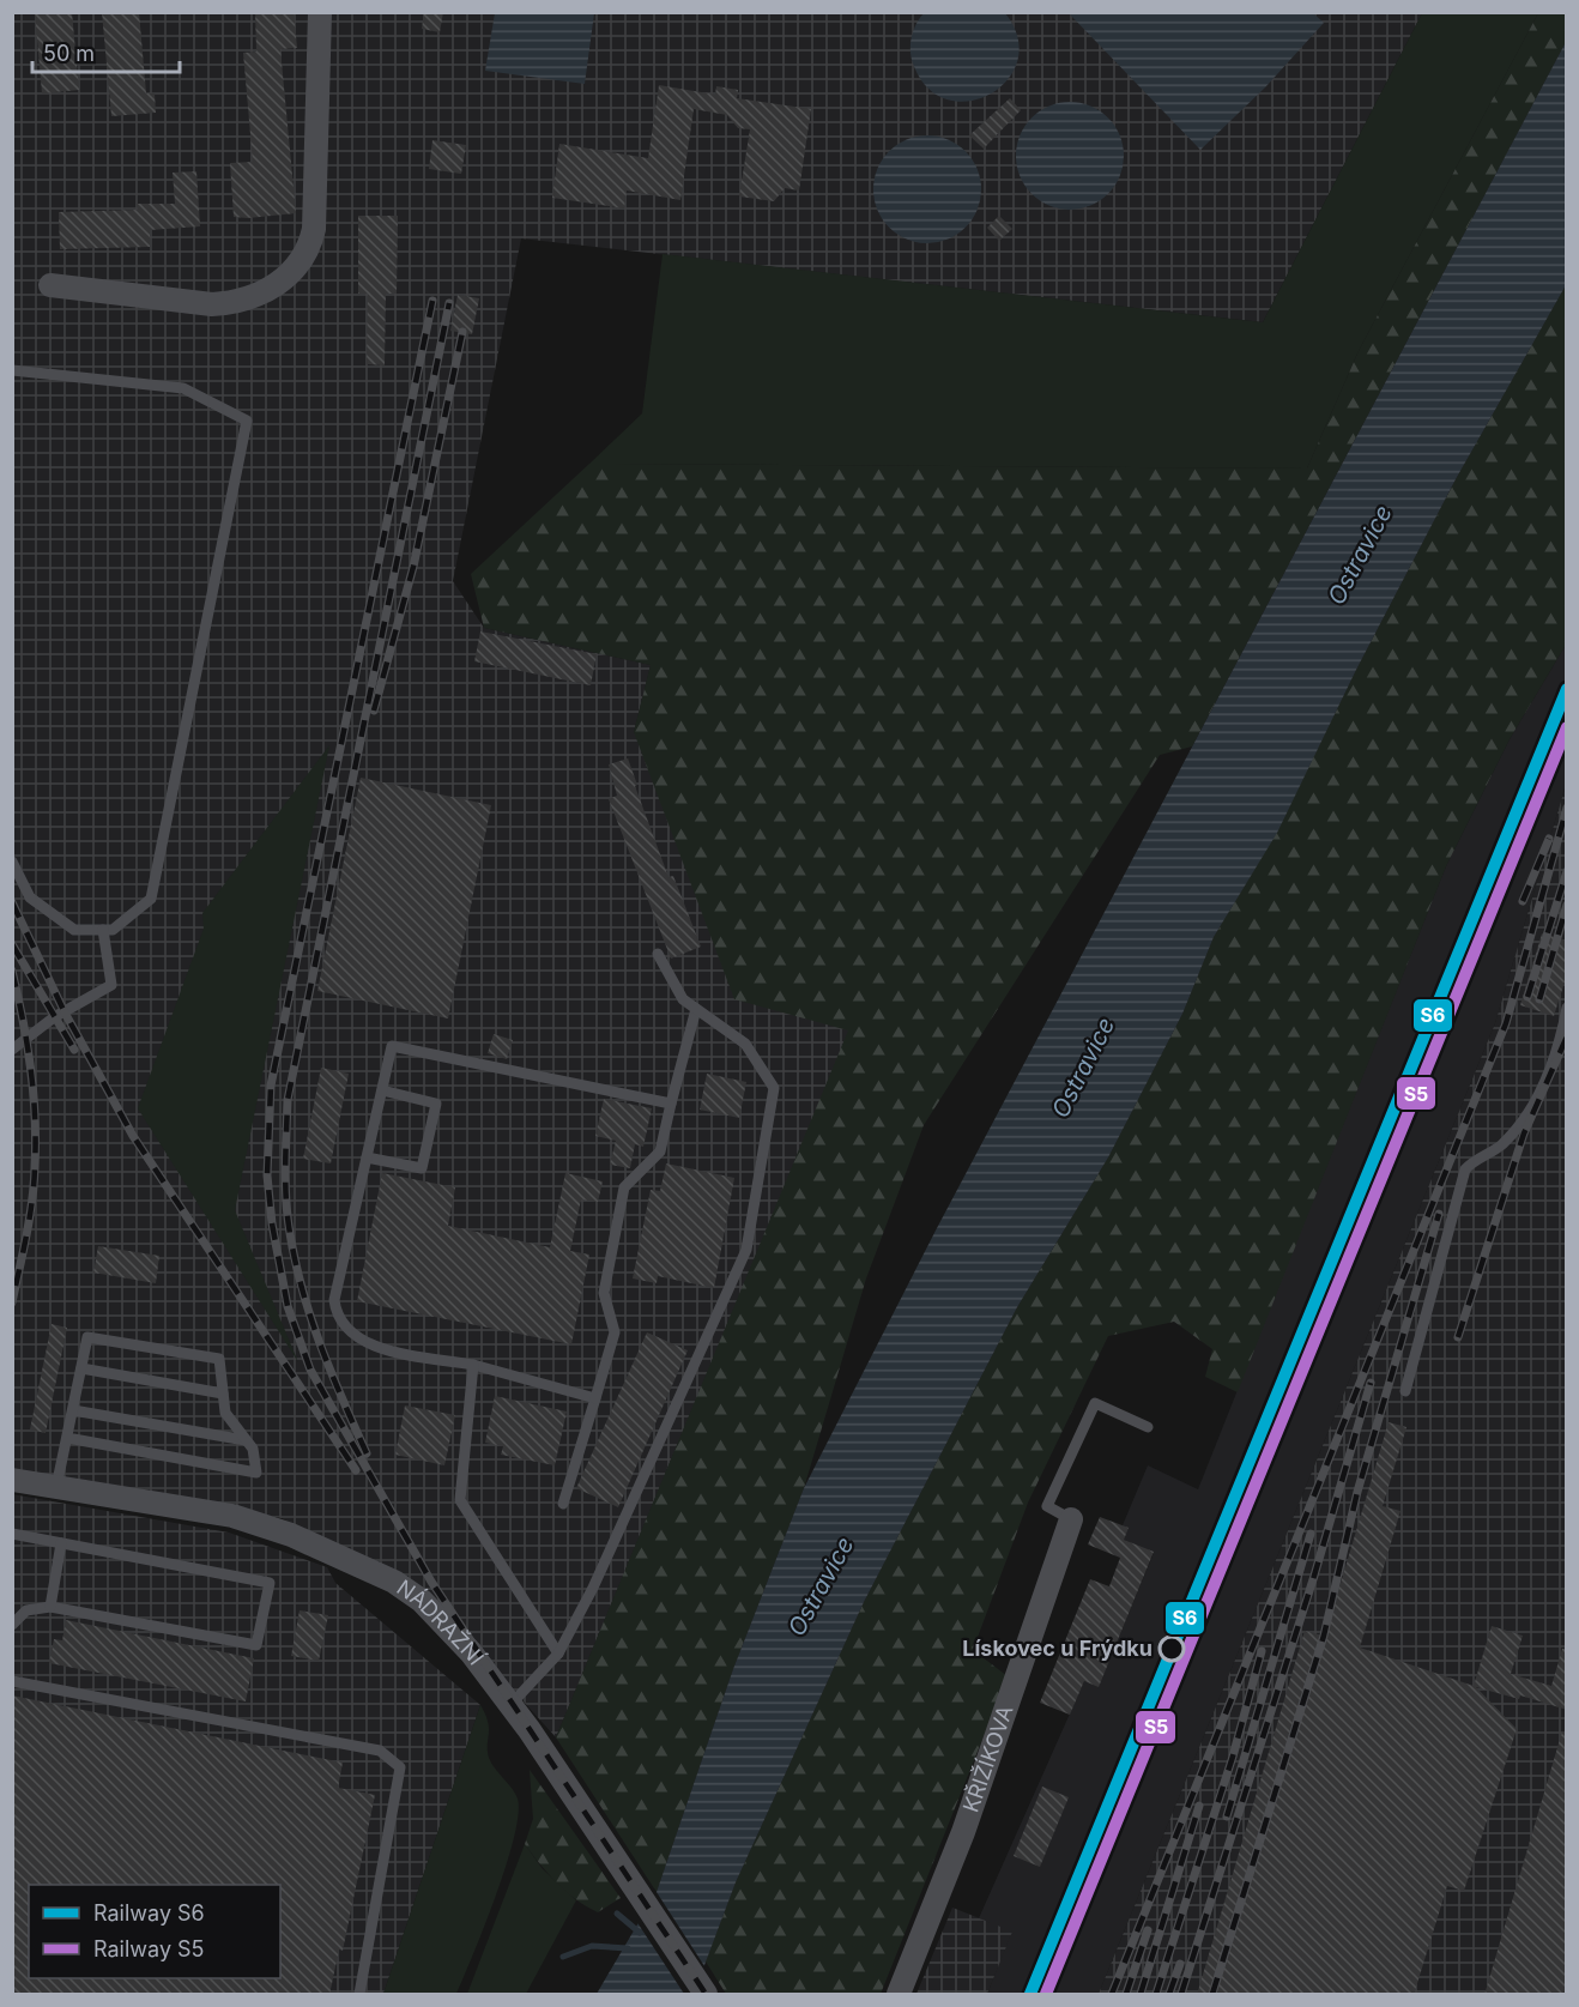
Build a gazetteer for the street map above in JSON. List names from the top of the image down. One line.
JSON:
{"streets":{"street":["NÁDRAŽNÍ","KŘIŽÍKOVA"]},"water":["Ostravice"],"places":["Lískovec u Frýdku"],"lines":["rail line S6","rail line S5"],"legend":["Railway S6","Railway S5"],"scale_bar":"50 m"}
